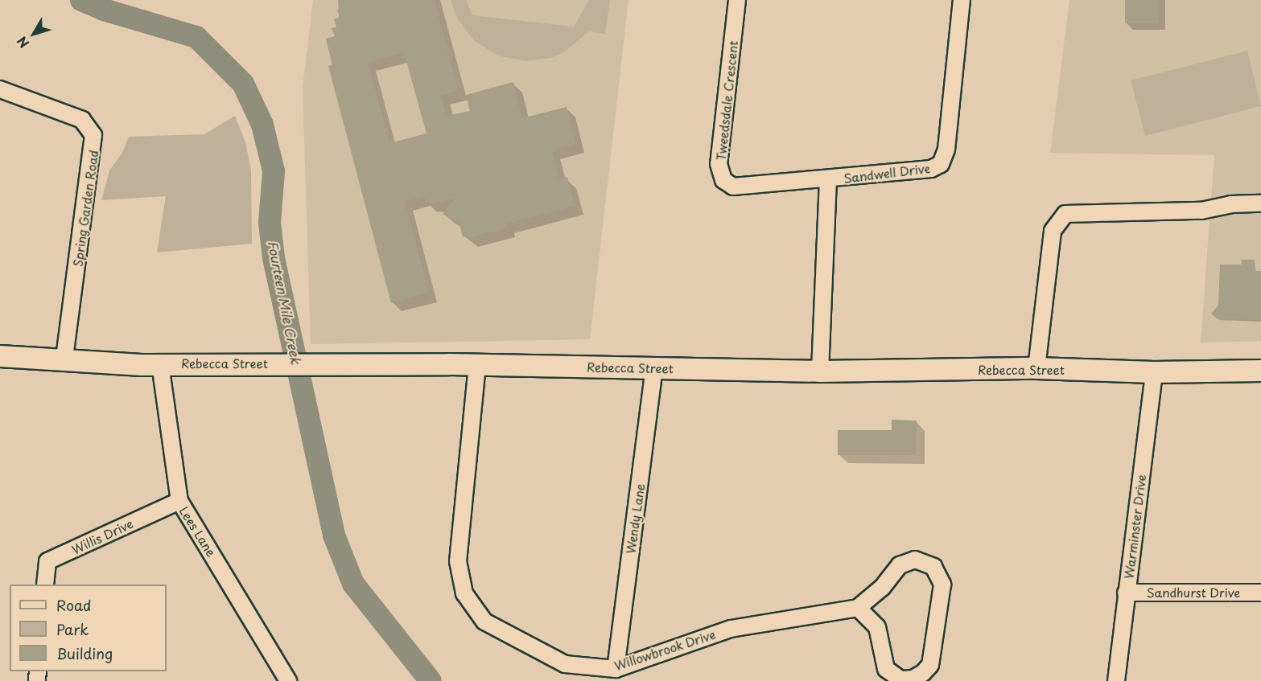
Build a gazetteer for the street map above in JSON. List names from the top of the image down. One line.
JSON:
{"streets":{"main road":["Rebecca Street"],"street":["Tweedsdale Crescent","Sandwell Drive","Spring Garden Road","Wendy Lane","Warminster Drive","Lees Lane","Willis Drive","Sandhurst Drive","Willowbrook Drive"]},"crossings":[["Tweedsdale Crescent","Sandwell Drive"],["Sandwell Drive","Rebecca Street"],["Spring Garden Road","Rebecca Street"],["Rebecca Street","Wendy Lane"],["Rebecca Street","Warminster Drive"],["Rebecca Street","Lees Lane"],["Rebecca Street","Willowbrook Drive"],["Wendy Lane","Willowbrook Drive"],["Warminster Drive","Sandhurst Drive"],["Lees Lane","Willis Drive"]],"water":["Fourteen Mile Creek"],"legend":["Road","Park","Building"],"north":"bottom left"}
